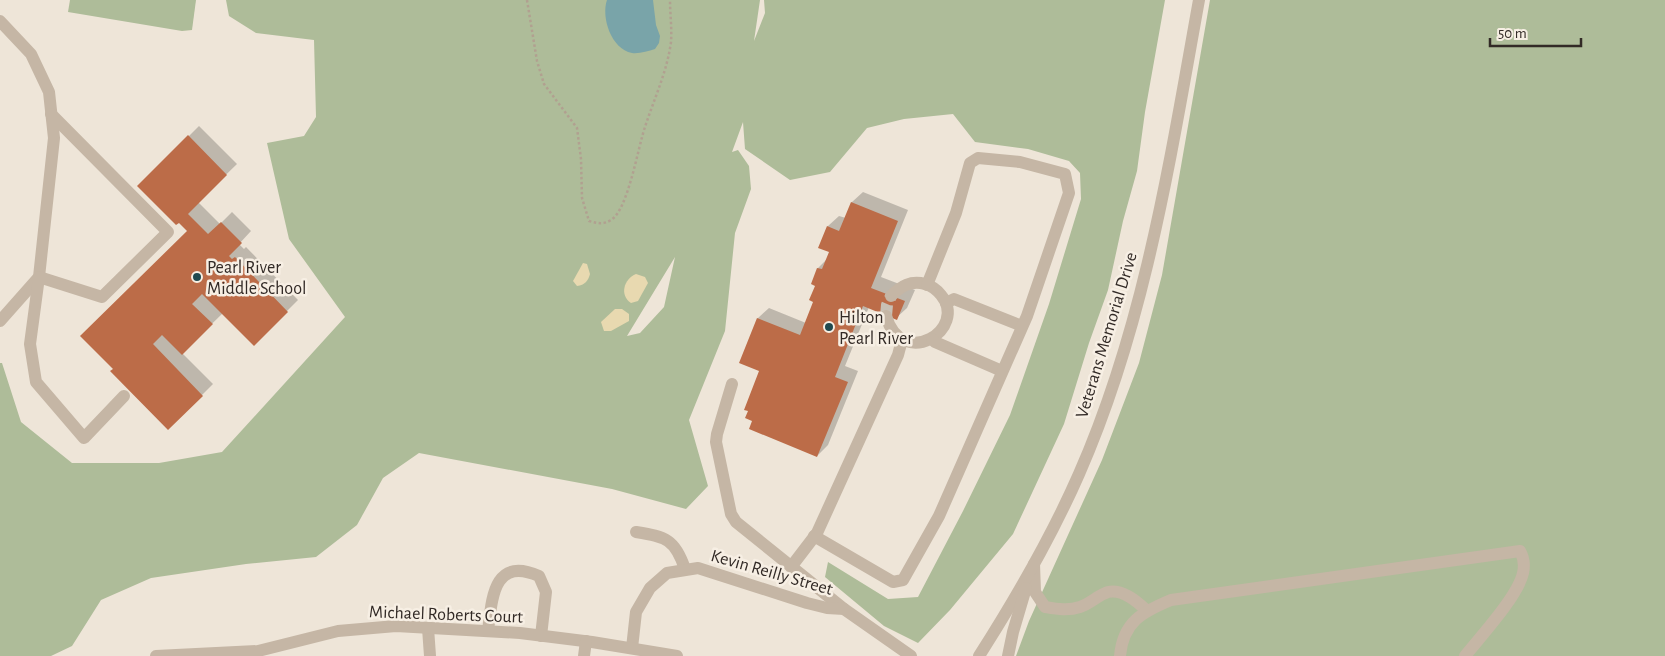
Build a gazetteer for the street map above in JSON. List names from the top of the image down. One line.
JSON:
{"streets":{"street":["Veterans Memorial Drive","Kevin Reilly Street","Michael Roberts Court"]},"crossings":[["Kevin Reilly Street","Michael Roberts Court"]],"places":["Pearl River Middle School","Hilton Pearl River"],"scale_bar":"50 m"}
